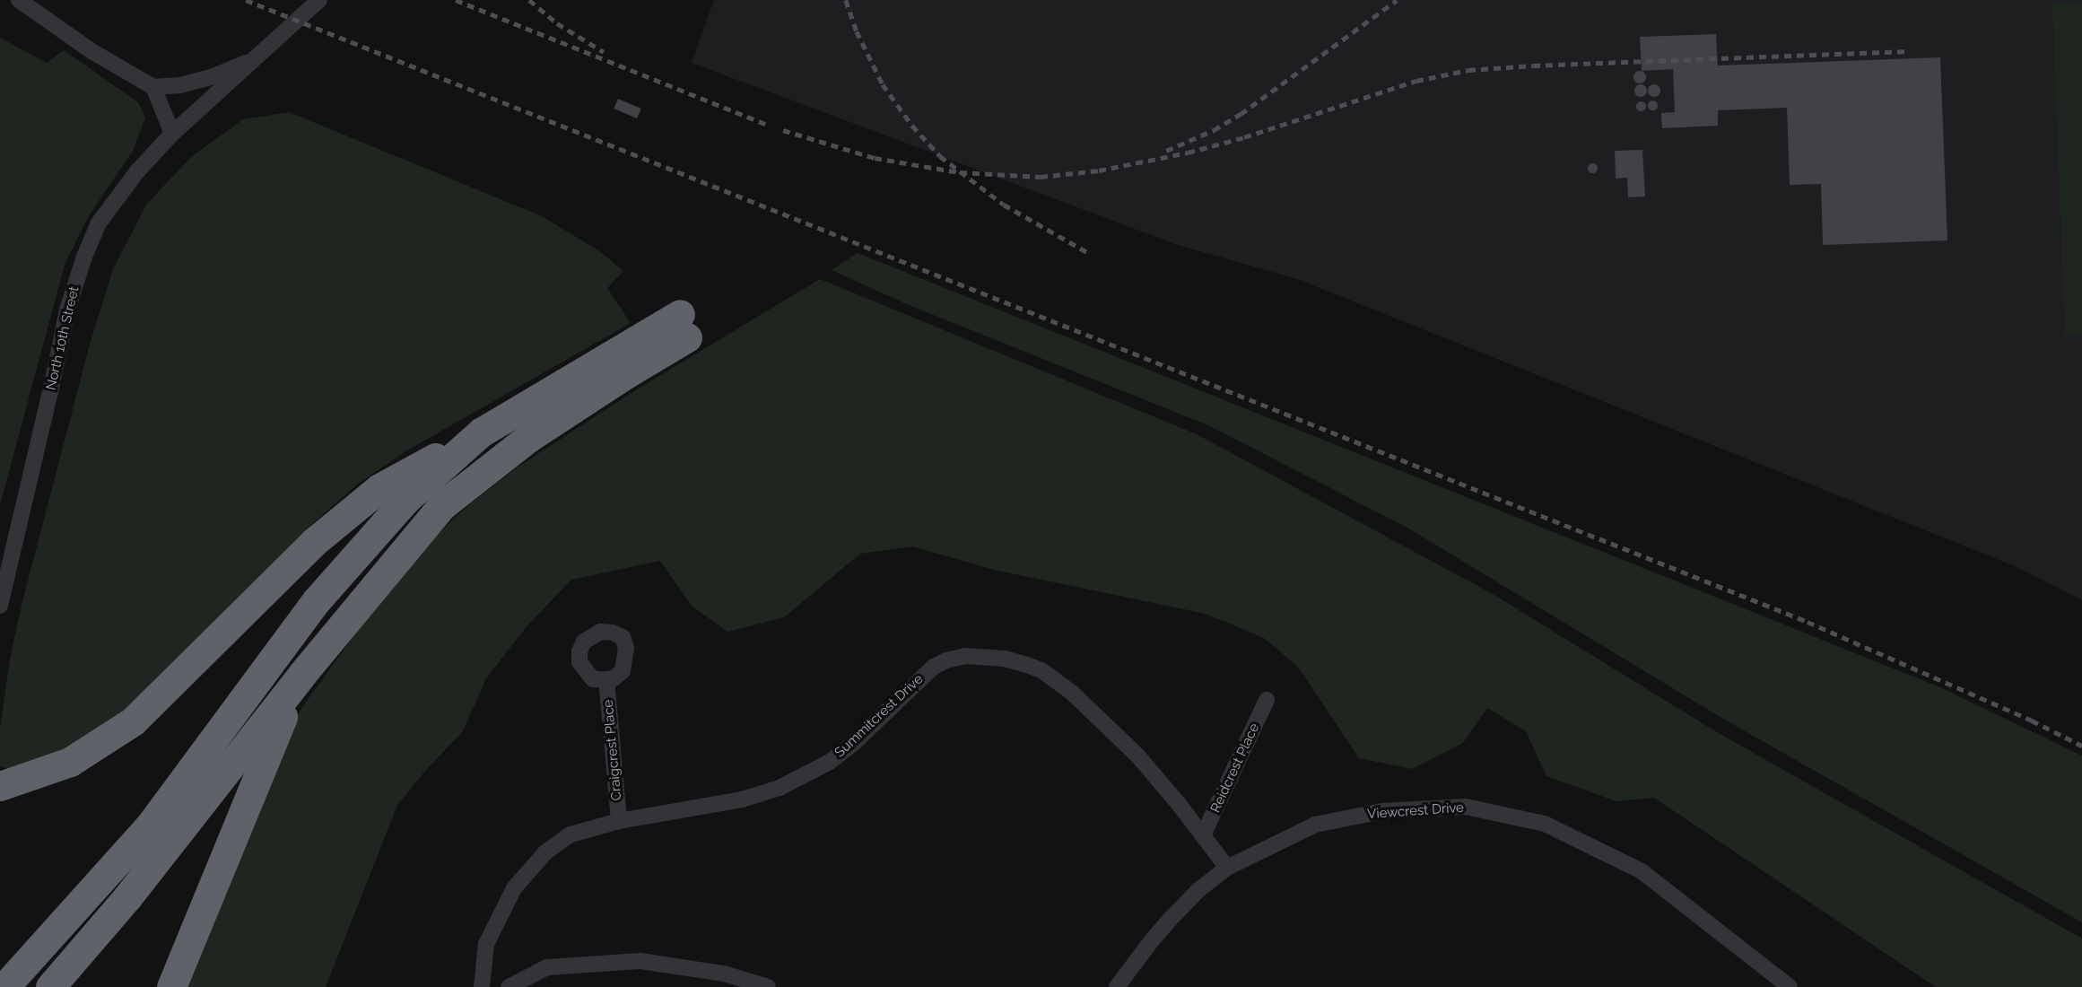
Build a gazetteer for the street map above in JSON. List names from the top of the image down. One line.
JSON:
{"streets":{"street":["North 10th Street","Summitcrest Drive","Craigcrest Place","Reidcrest Place","Viewcrest Drive"]},"crossings":[["Summitcrest Drive","Craigcrest Place"],["Summitcrest Drive","Reidcrest Place"],["Summitcrest Drive","Viewcrest Drive"]]}
